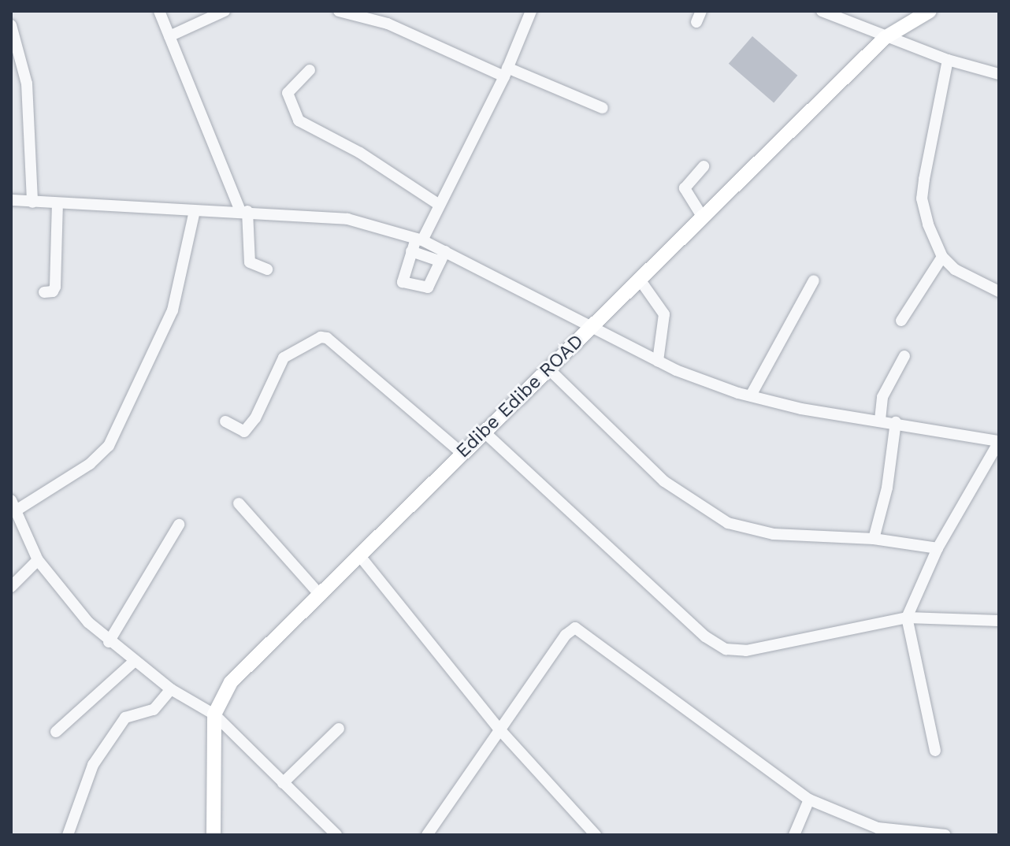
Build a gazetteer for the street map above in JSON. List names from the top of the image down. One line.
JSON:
{"streets":{"main road":["Edibe Edibe ROAD"]}}
